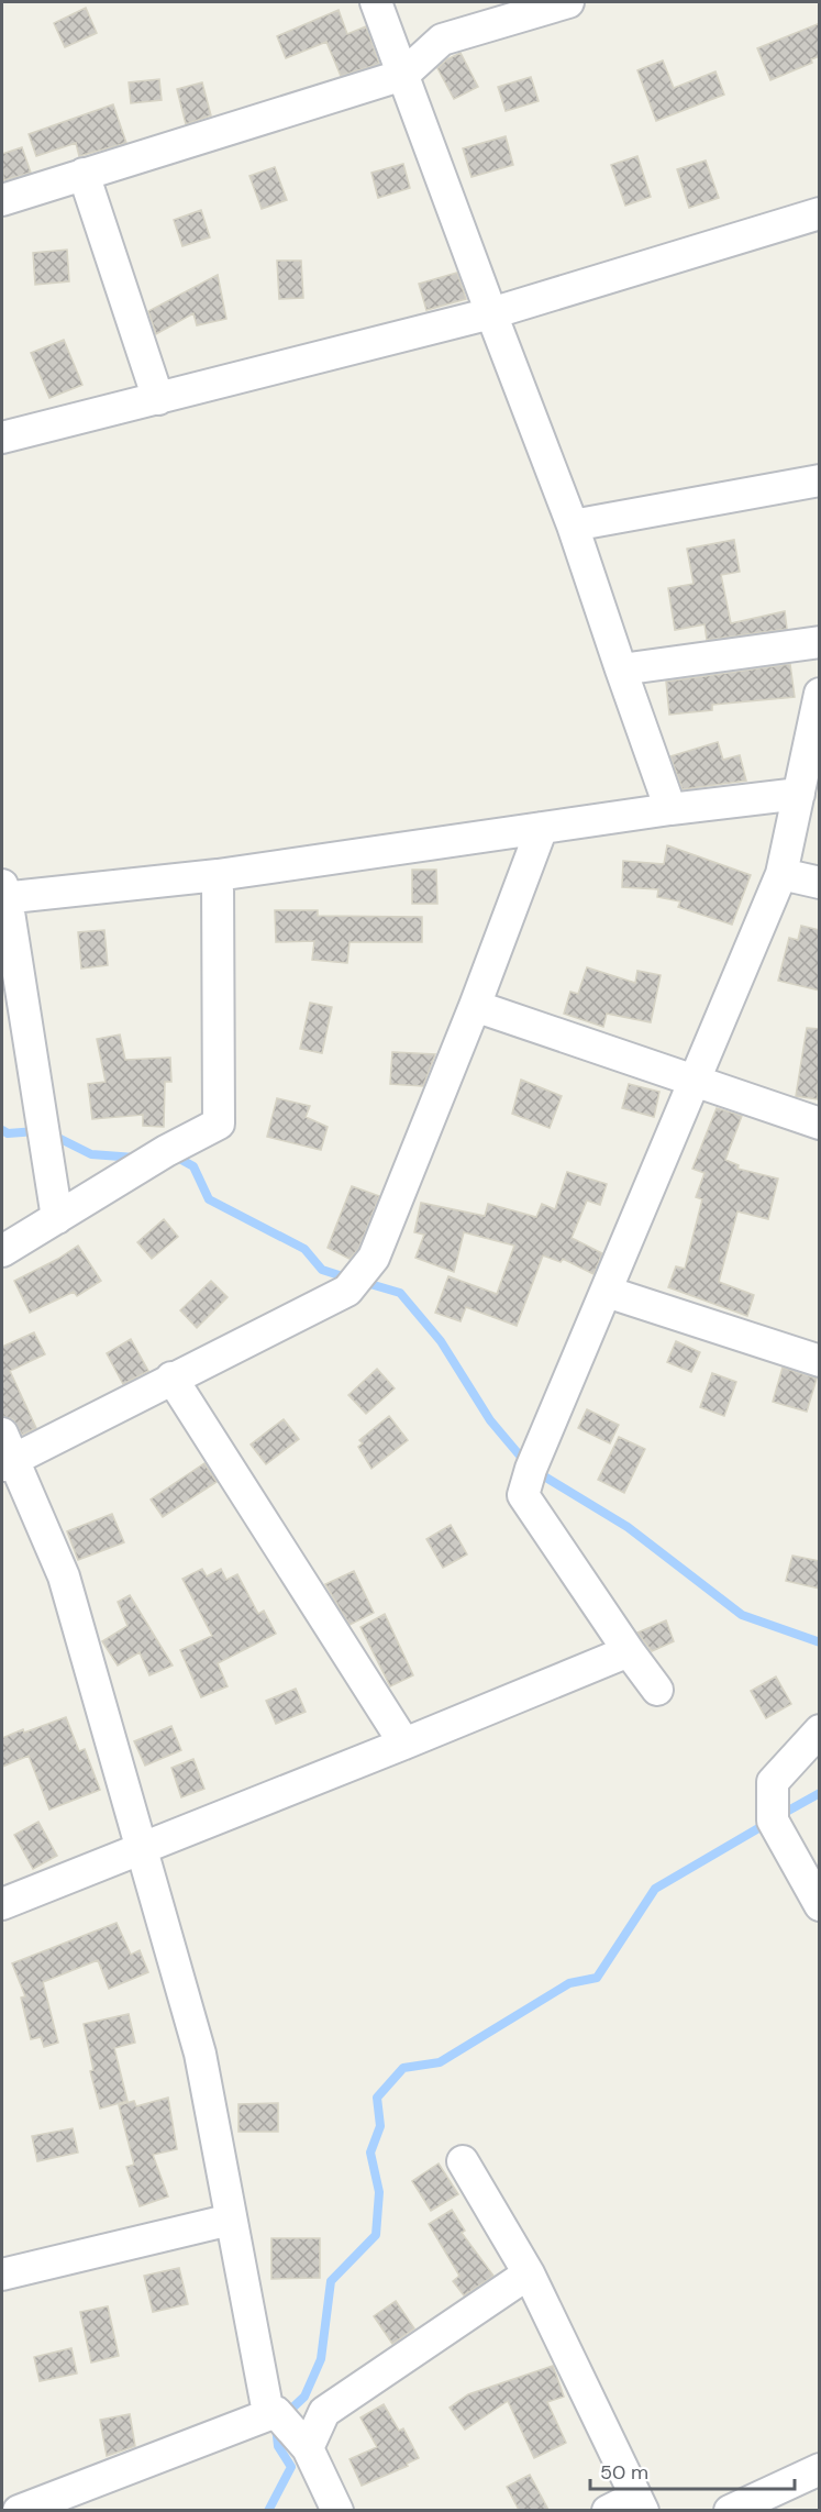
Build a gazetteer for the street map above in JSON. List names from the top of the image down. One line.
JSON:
{"scale_bar":"50 m"}
